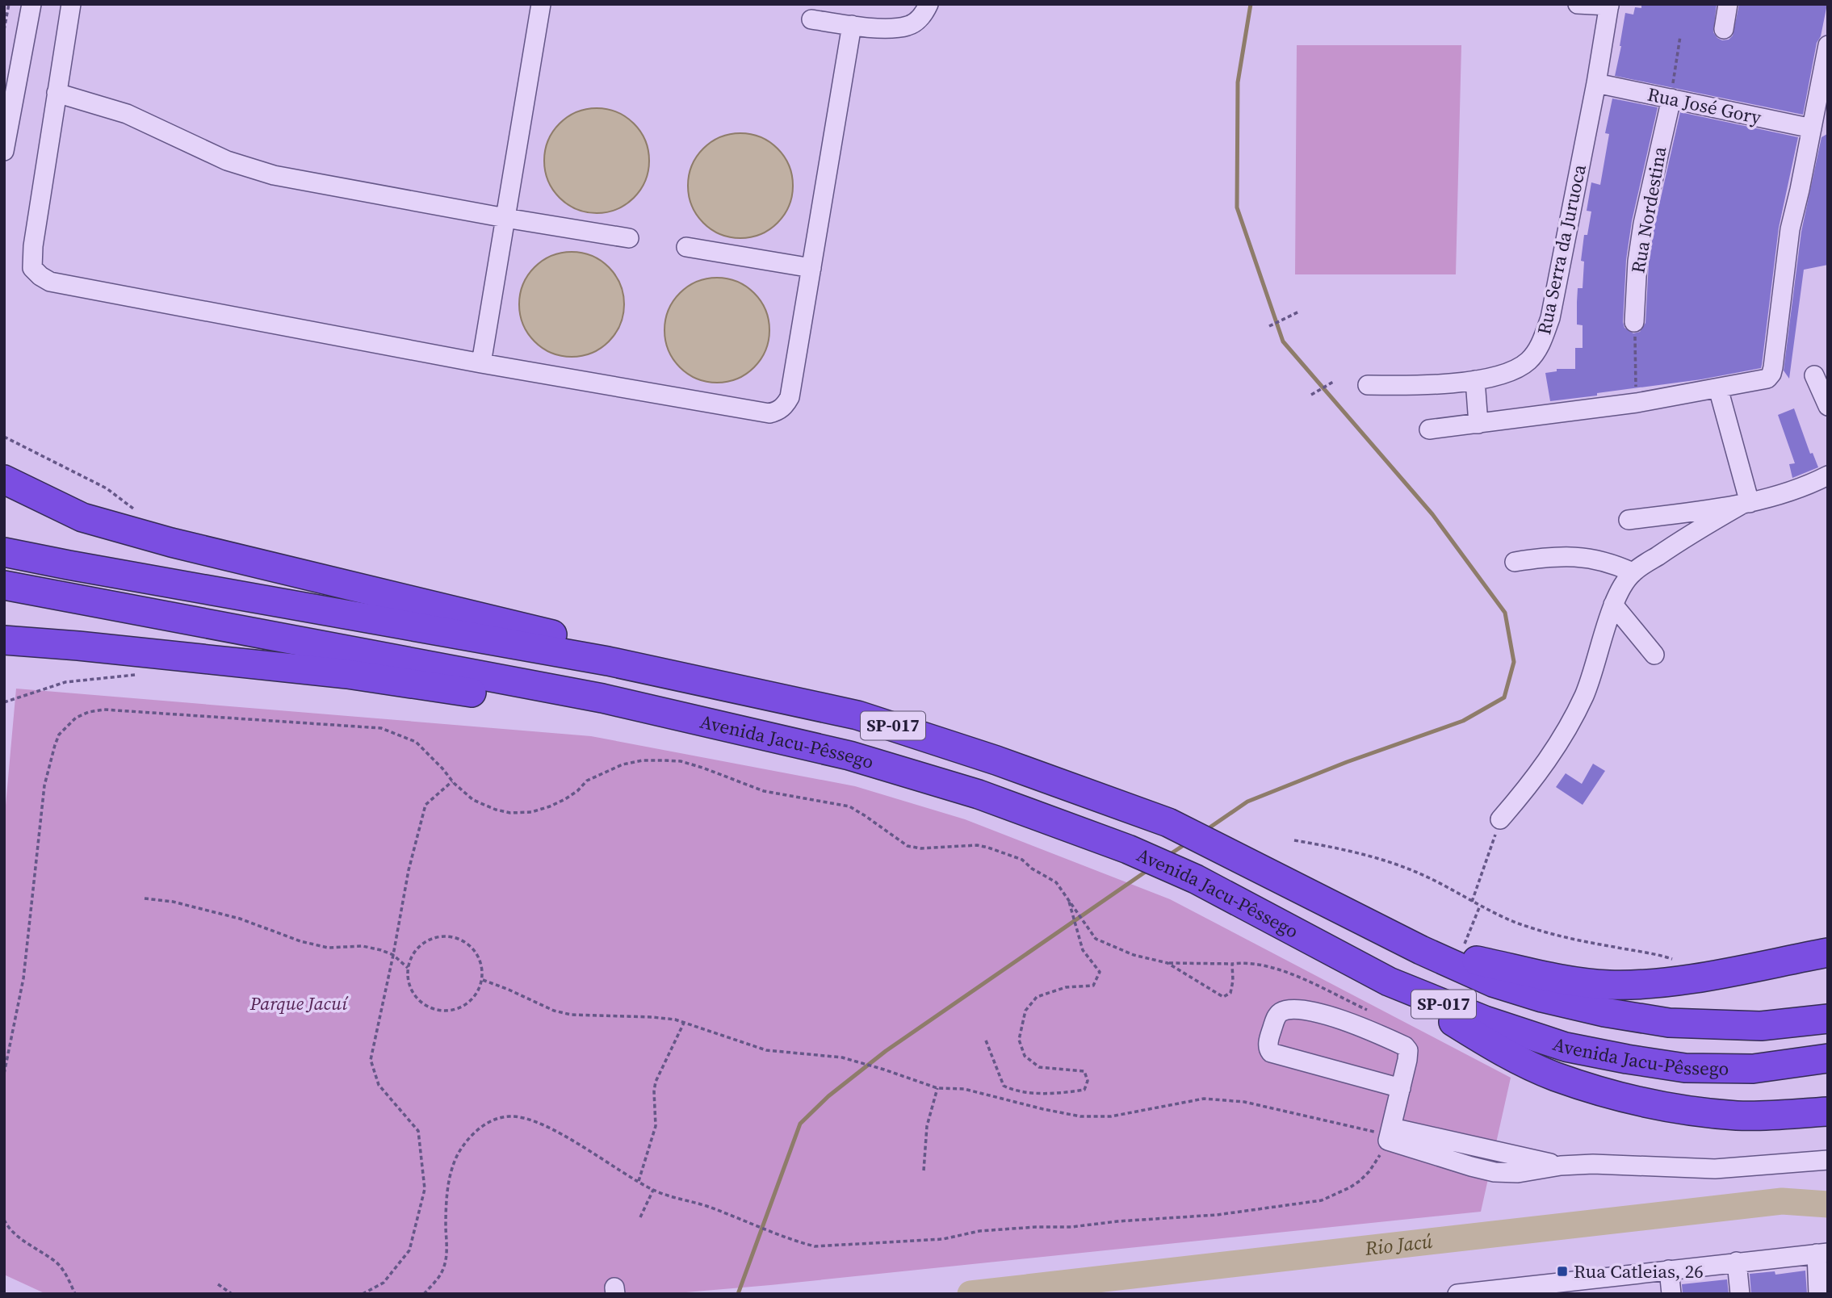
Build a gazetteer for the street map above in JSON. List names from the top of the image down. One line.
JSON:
{"streets":{"highway":["SP-017","Avenida Jacu-Pêssego"],"street":["Rua José Gory","Rua Nordestina","Rua Serra da Juruoca"]},"crossings":[["Rua José Gory","Rua Nordestina"],["Rua José Gory","Rua Serra da Juruoca"]],"water":["Rio Jacú"],"parks":["Parque Jacuí"],"places":{"transit":["Rua Catleias, 26"]}}
